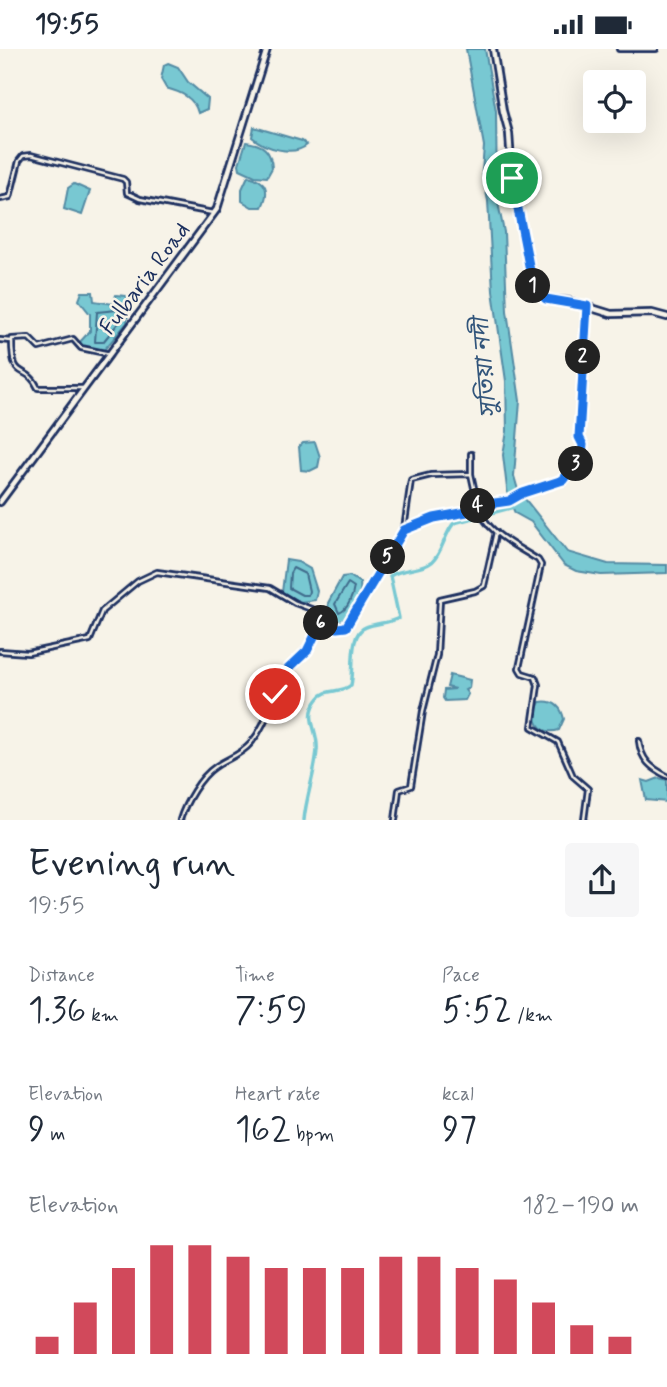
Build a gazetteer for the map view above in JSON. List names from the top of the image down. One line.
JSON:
{"streets":{"main road":["Fulbaria Road"]},"water":["সুতিয়া নদী"],"page":{"status":"19:55","pins":["1","2","3","4","5","6"],"heading":["Evening run","19:55"],"stats":[["Distance","1.36 km"],["Time","7:59"],["Pace","5:52 /km"],["Elevation","9 m"],["Heart rate","162 bpm"],["kcal","97"]],"chart":["Elevation","182–190 m"]}}
